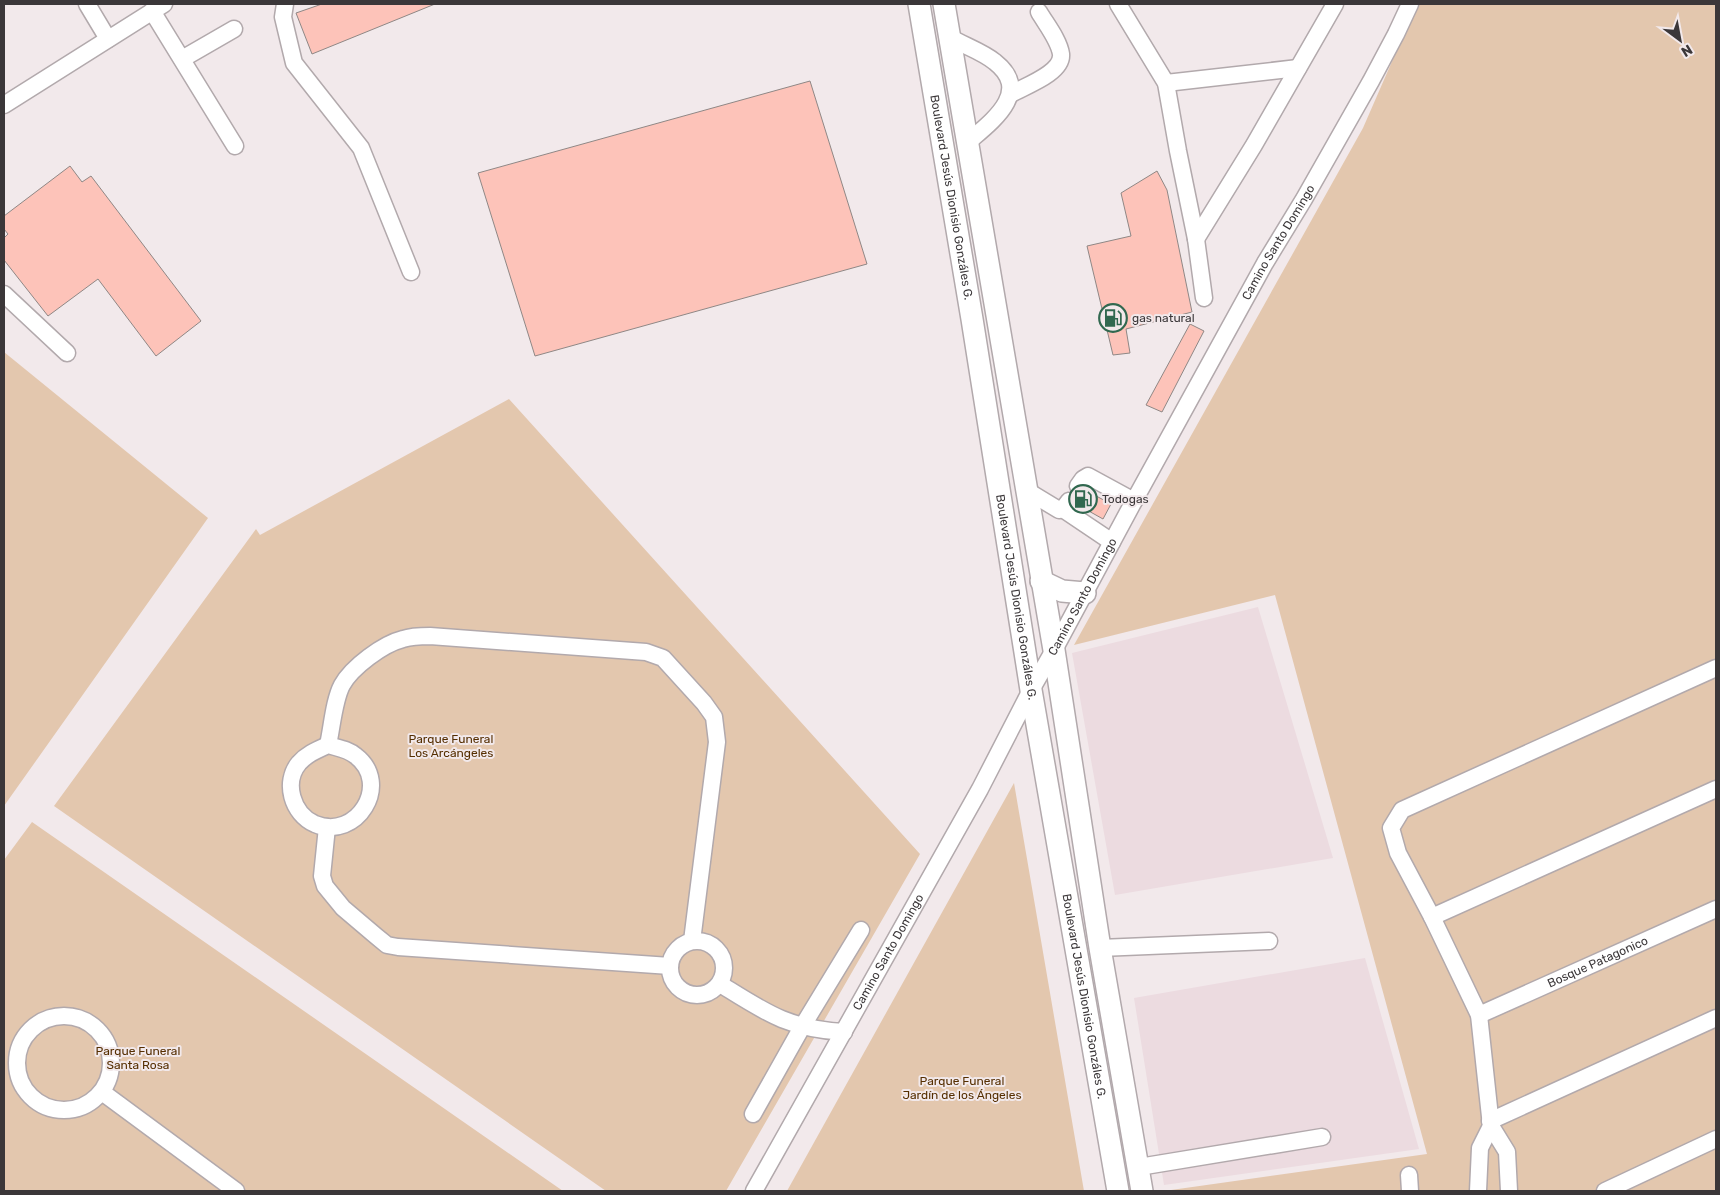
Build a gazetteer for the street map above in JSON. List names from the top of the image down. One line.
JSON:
{"streets":{"main road":["Boulevard Jesús Dionisio Gonzáles G."],"street":["Camino Santo Domingo","Bosque Patagonico"]},"crossings":[["Boulevard Jesús Dionisio Gonzáles G.","Camino Santo Domingo"]],"parks":["Parque Funeral Los Arcángeles","Parque Funeral Santa Rosa","Parque Funeral Jardín de los Ángeles"],"places":{"fuel station":["gas natural","Todogas"]},"north":"bottom right"}
